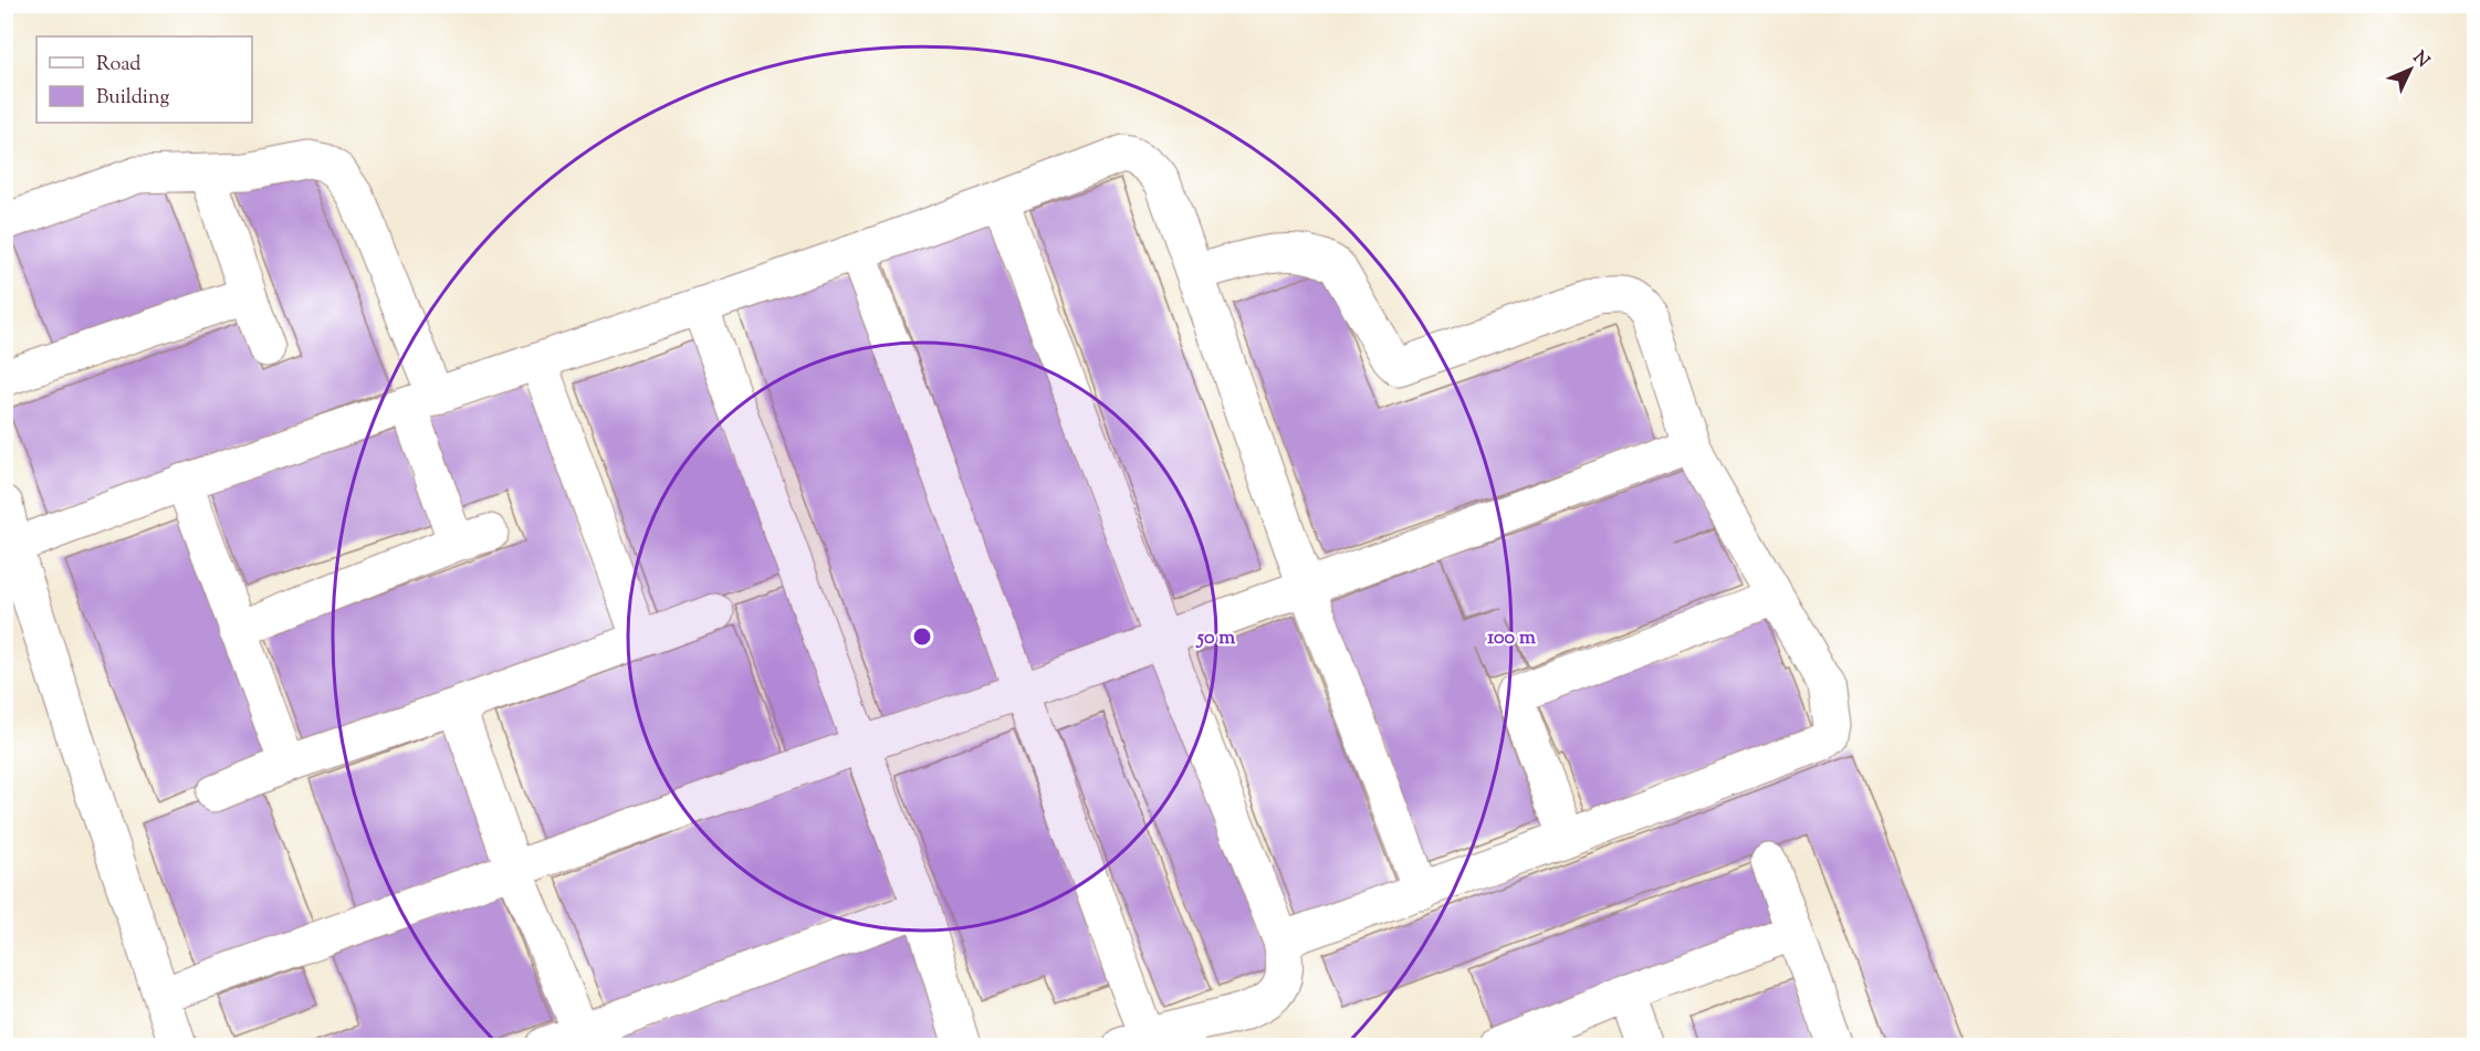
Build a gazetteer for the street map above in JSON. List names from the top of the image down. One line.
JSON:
{"legend":["Road","Building"],"north":"top right","rings":["50 m","100 m"]}
